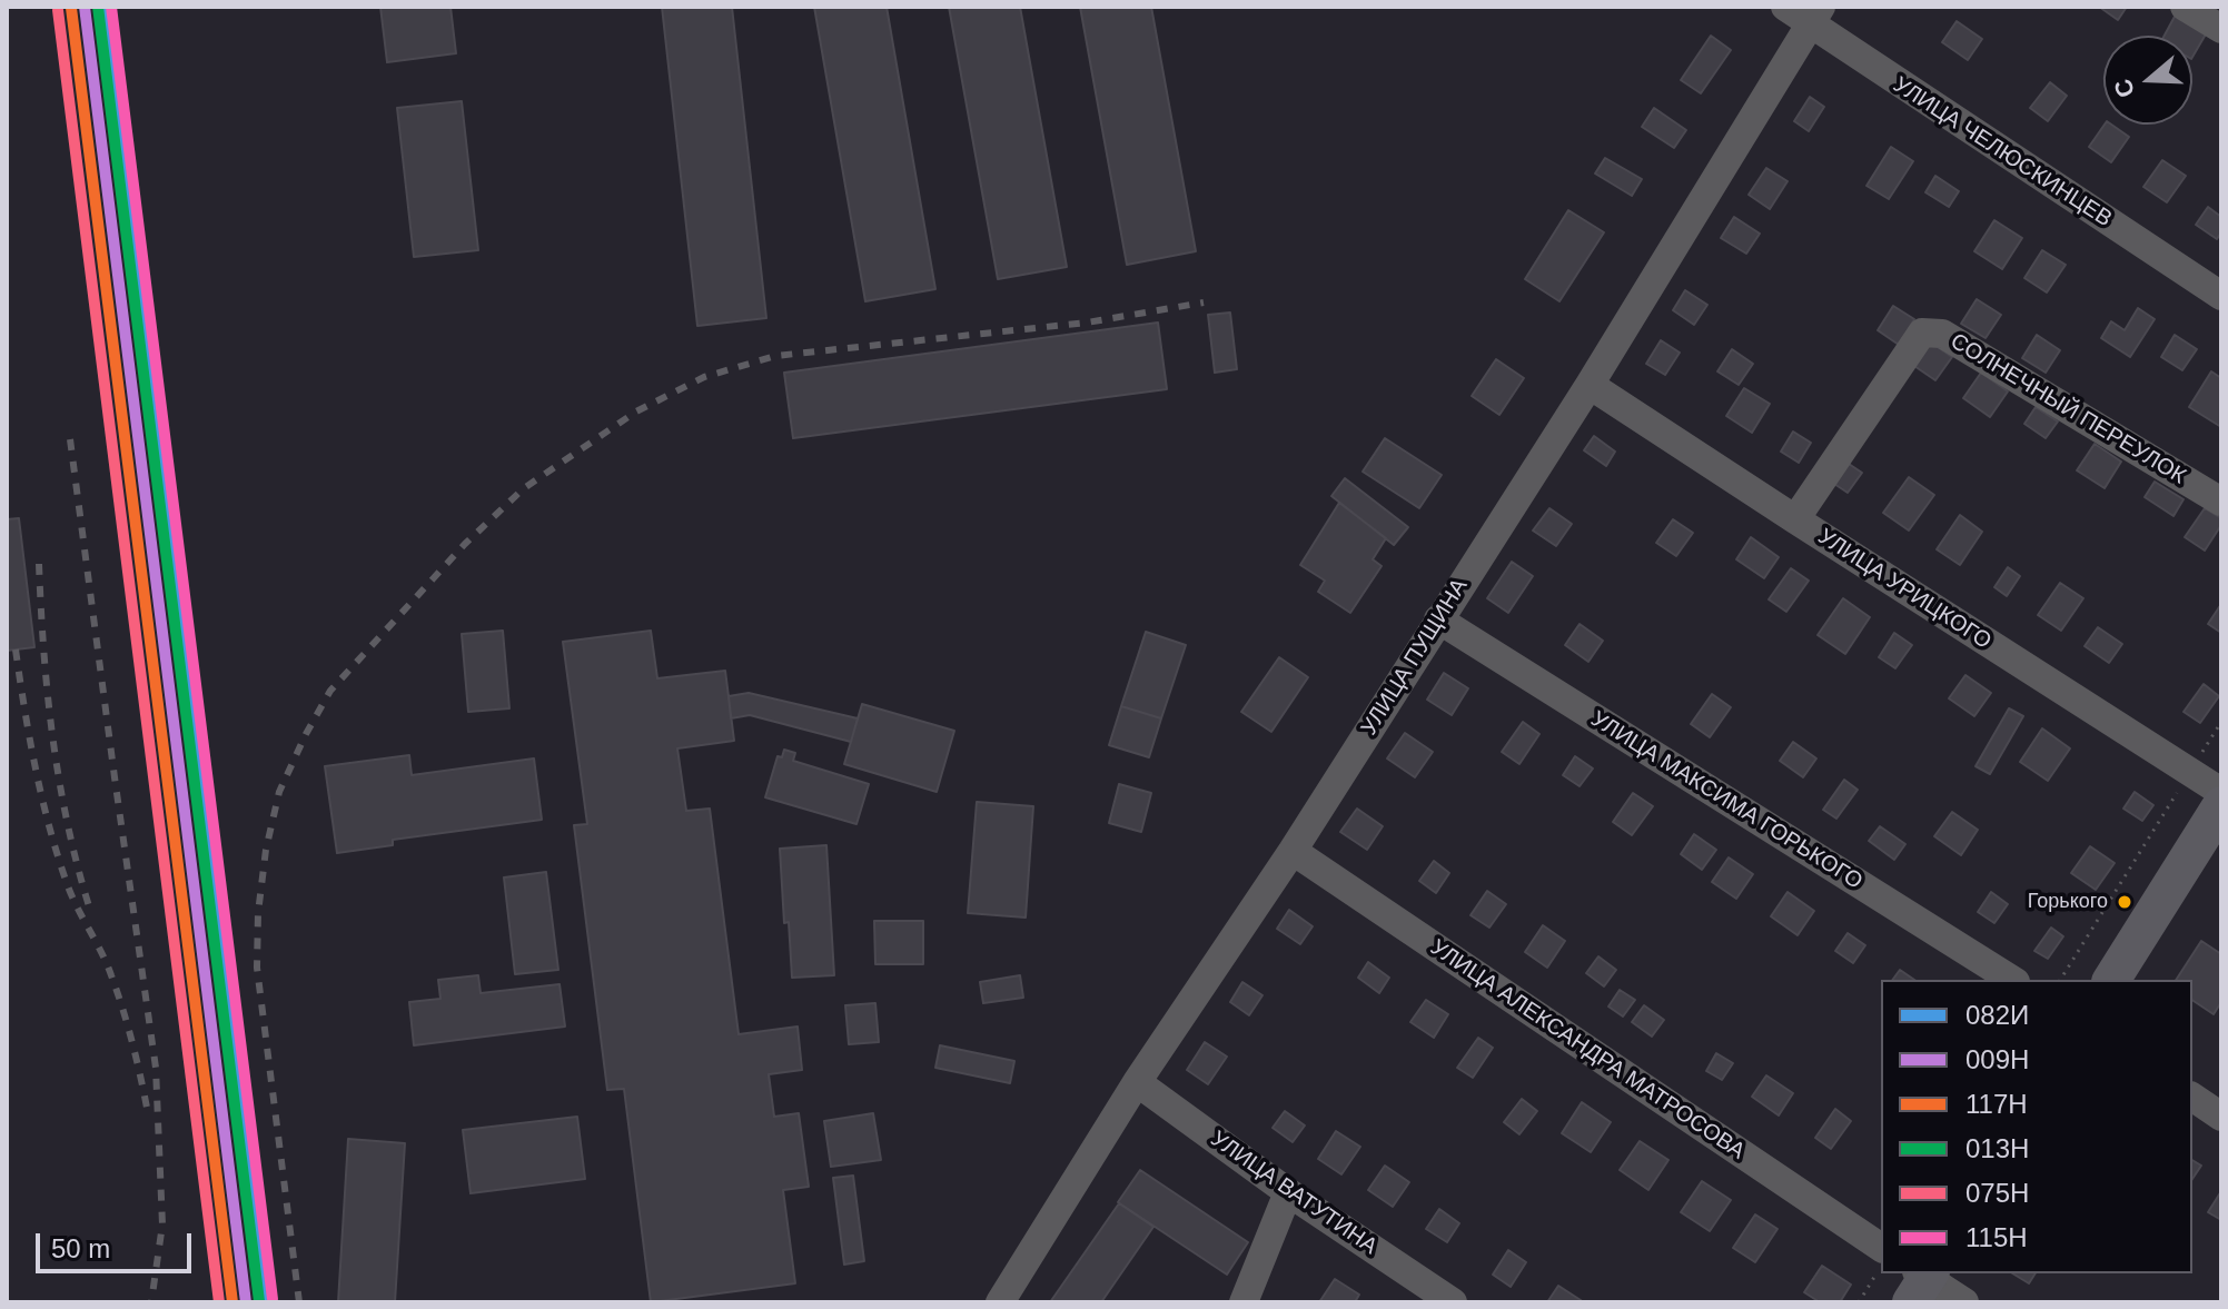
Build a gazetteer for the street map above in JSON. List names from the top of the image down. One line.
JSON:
{"streets":{"street":["УЛИЦА ЧЕЛЮСКИНЦЕВ","СОЛНЕЧНЫЙ ПЕРЕУЛОК","УЛИЦА УРИЦКОГО","УЛИЦА ПУЩИНА","УЛИЦА МАКСИМА ГОРЬКОГО","УЛИЦА АЛЕКСАНДРА МАТРОСОВА","УЛИЦА ВАТУТИНА"]},"crossings":[["УЛИЦА ЧЕЛЮСКИНЦЕВ","УЛИЦА ПУЩИНА"],["СОЛНЕЧНЫЙ ПЕРЕУЛОК","УЛИЦА УРИЦКОГО"],["УЛИЦА УРИЦКОГО","УЛИЦА ПУЩИНА"],["УЛИЦА ПУЩИНА","УЛИЦА МАКСИМА ГОРЬКОГО"],["УЛИЦА ПУЩИНА","УЛИЦА АЛЕКСАНДРА МАТРОСОВА"],["УЛИЦА ПУЩИНА","УЛИЦА ВАТУТИНА"]],"places":["Горького"],"lines":["transit line 082И","transit line 009Н","transit line 013Н","transit line 115Н","transit line 117Н","transit line 075Н"],"legend":["082И","009Н","117Н","013Н","075Н","115Н"],"scale_bar":"50 m","north":"left"}
